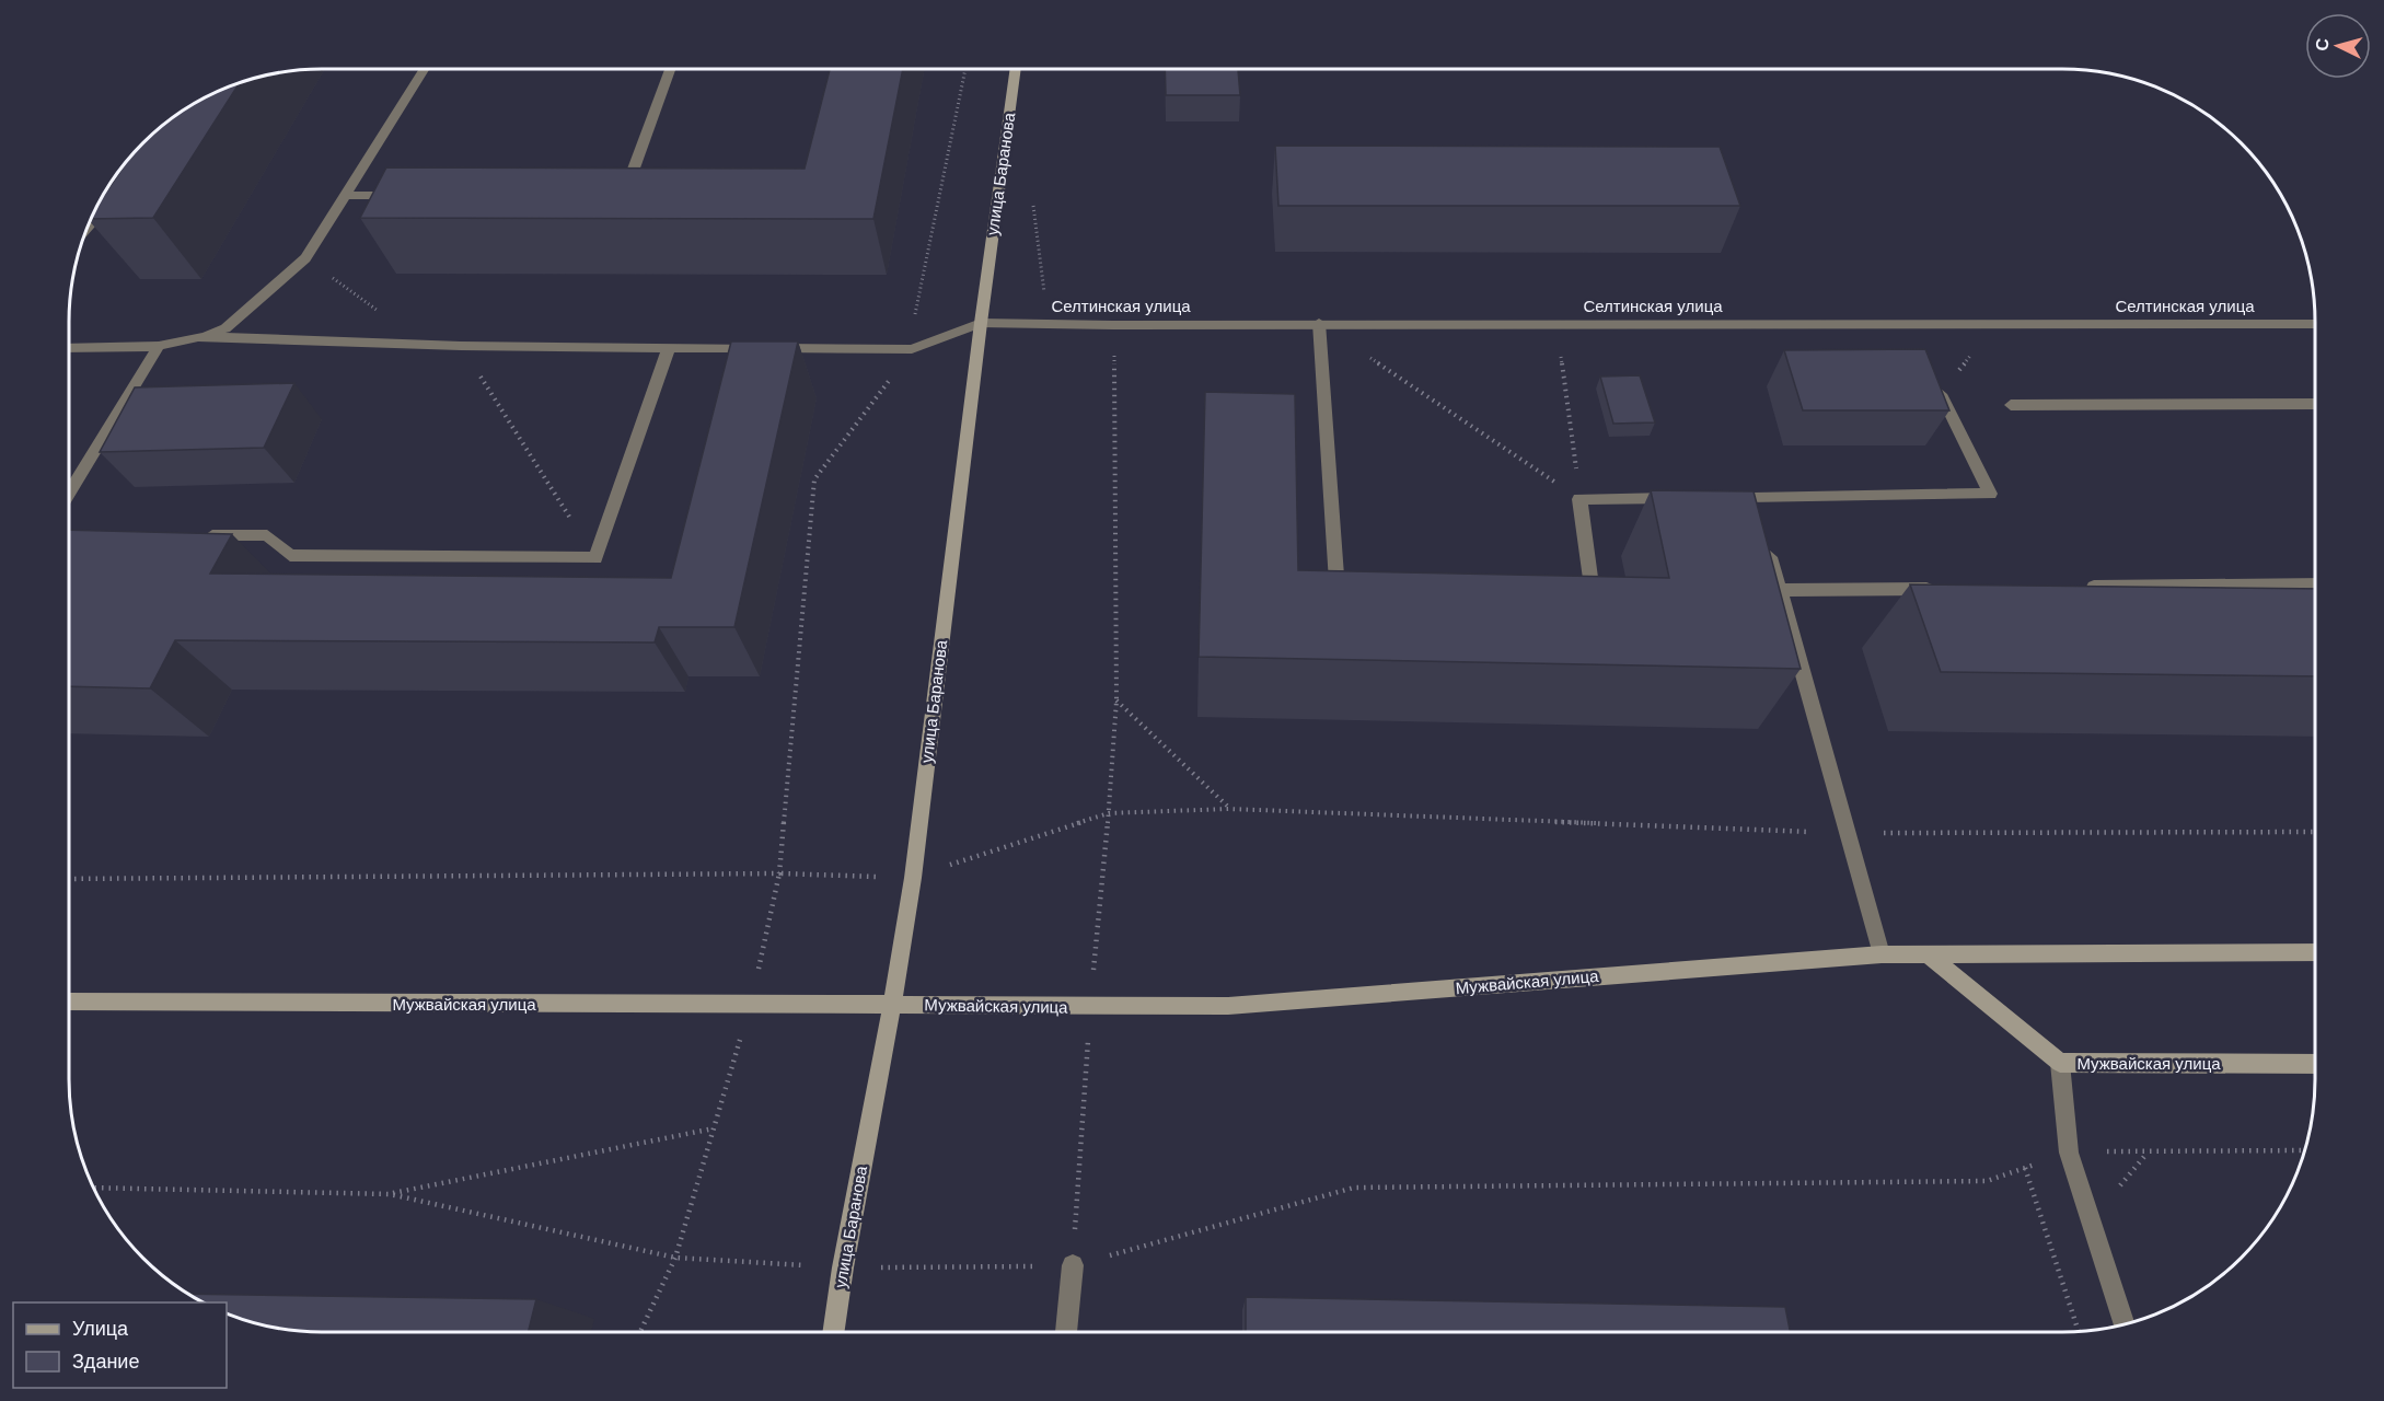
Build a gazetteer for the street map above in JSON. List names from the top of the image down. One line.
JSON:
{"streets":{"street":["улица Баранова","Селтинская улица","Мужвайская улица"]},"crossings":[["улица Баранова","Селтинская улица"],["улица Баранова","Мужвайская улица"]],"legend":["Улица","Здание"],"north":"left"}
